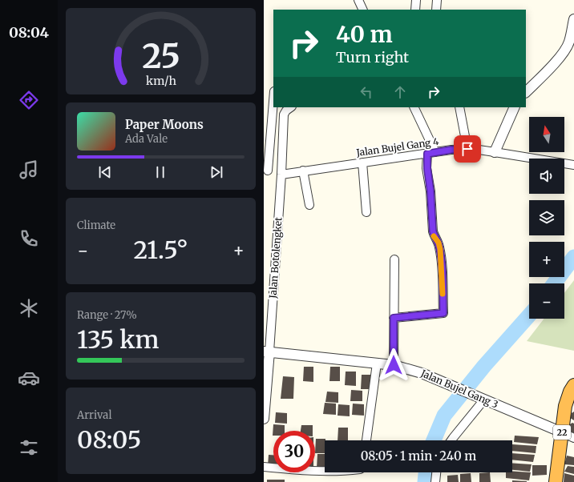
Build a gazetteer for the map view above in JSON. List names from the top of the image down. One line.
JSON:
{"streets":{"highway":["22"],"street":["Jalan Bujel Gang 4","Jalan Botolengket","Jalan Bujel Gang 3"]},"crossings":[["Jalan Bujel Gang 4","Jalan Botolengket"],["Jalan Botolengket","Jalan Bujel Gang 3"],["Jalan Bujel Gang 3","22"]],"north":"top","page":{"tabs":"08:04","turn":["40 m","Turn right"],"song":["Paper Moons","Ada Vale"],"map_buttons":["+","−"],"tile":["Climate",["Range · 27%","135 km"],["Arrival","08:05"]],"heat":["−","21.5°","+"],"limit":"30","trip":"08:05 · 1 min · 240 m","gauge":["25","km/h"]}}
